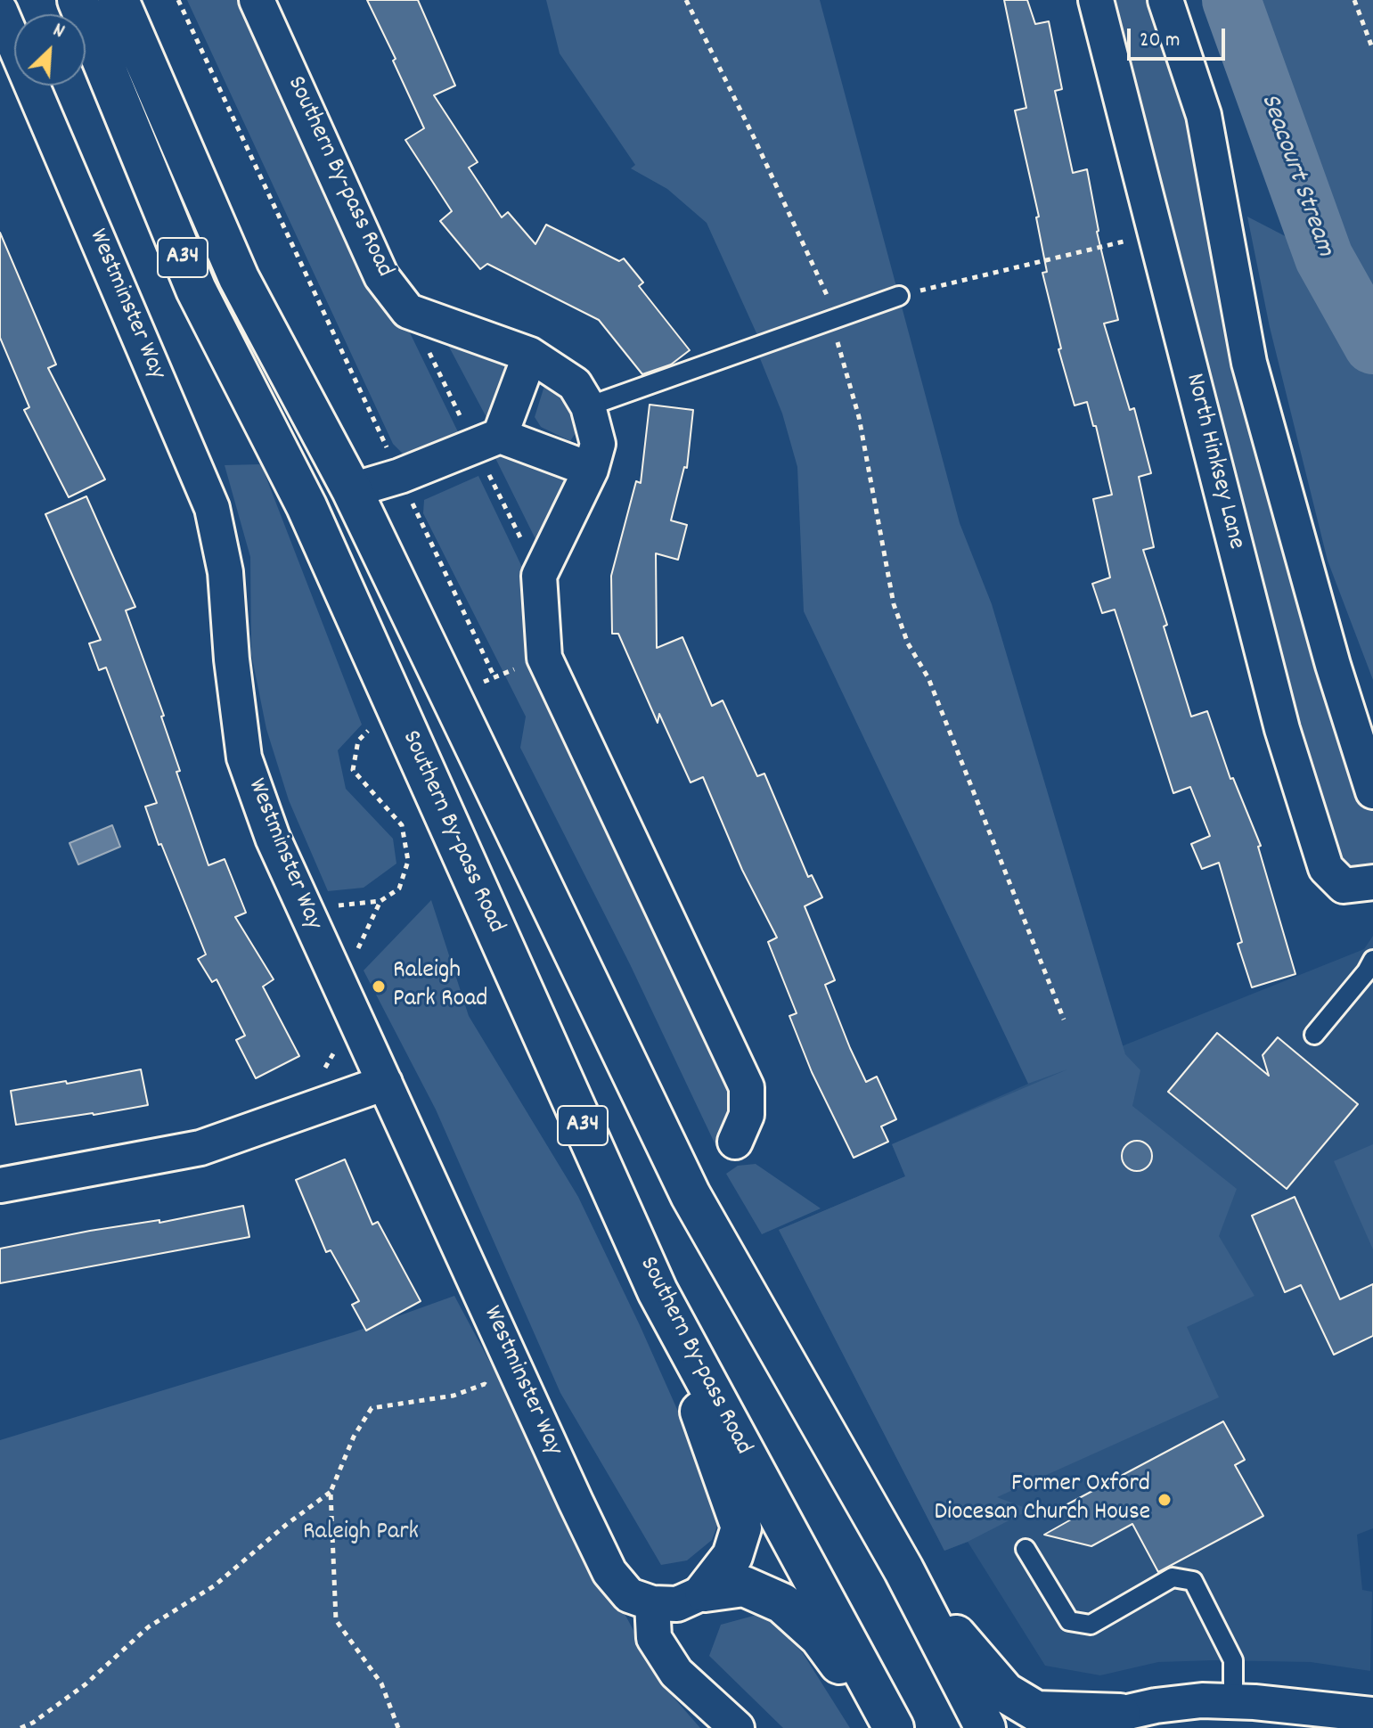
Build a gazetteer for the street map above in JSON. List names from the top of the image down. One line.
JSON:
{"streets":{"highway":["Southern By-pass Road","A34"],"street":["Westminster Way","North Hinksey Lane"]},"water":["Seacourt Stream"],"parks":["Raleigh Park"],"places":["Raleigh Park Road","Former Oxford Diocesan Church House"],"scale_bar":"20 m","north":"top right"}
